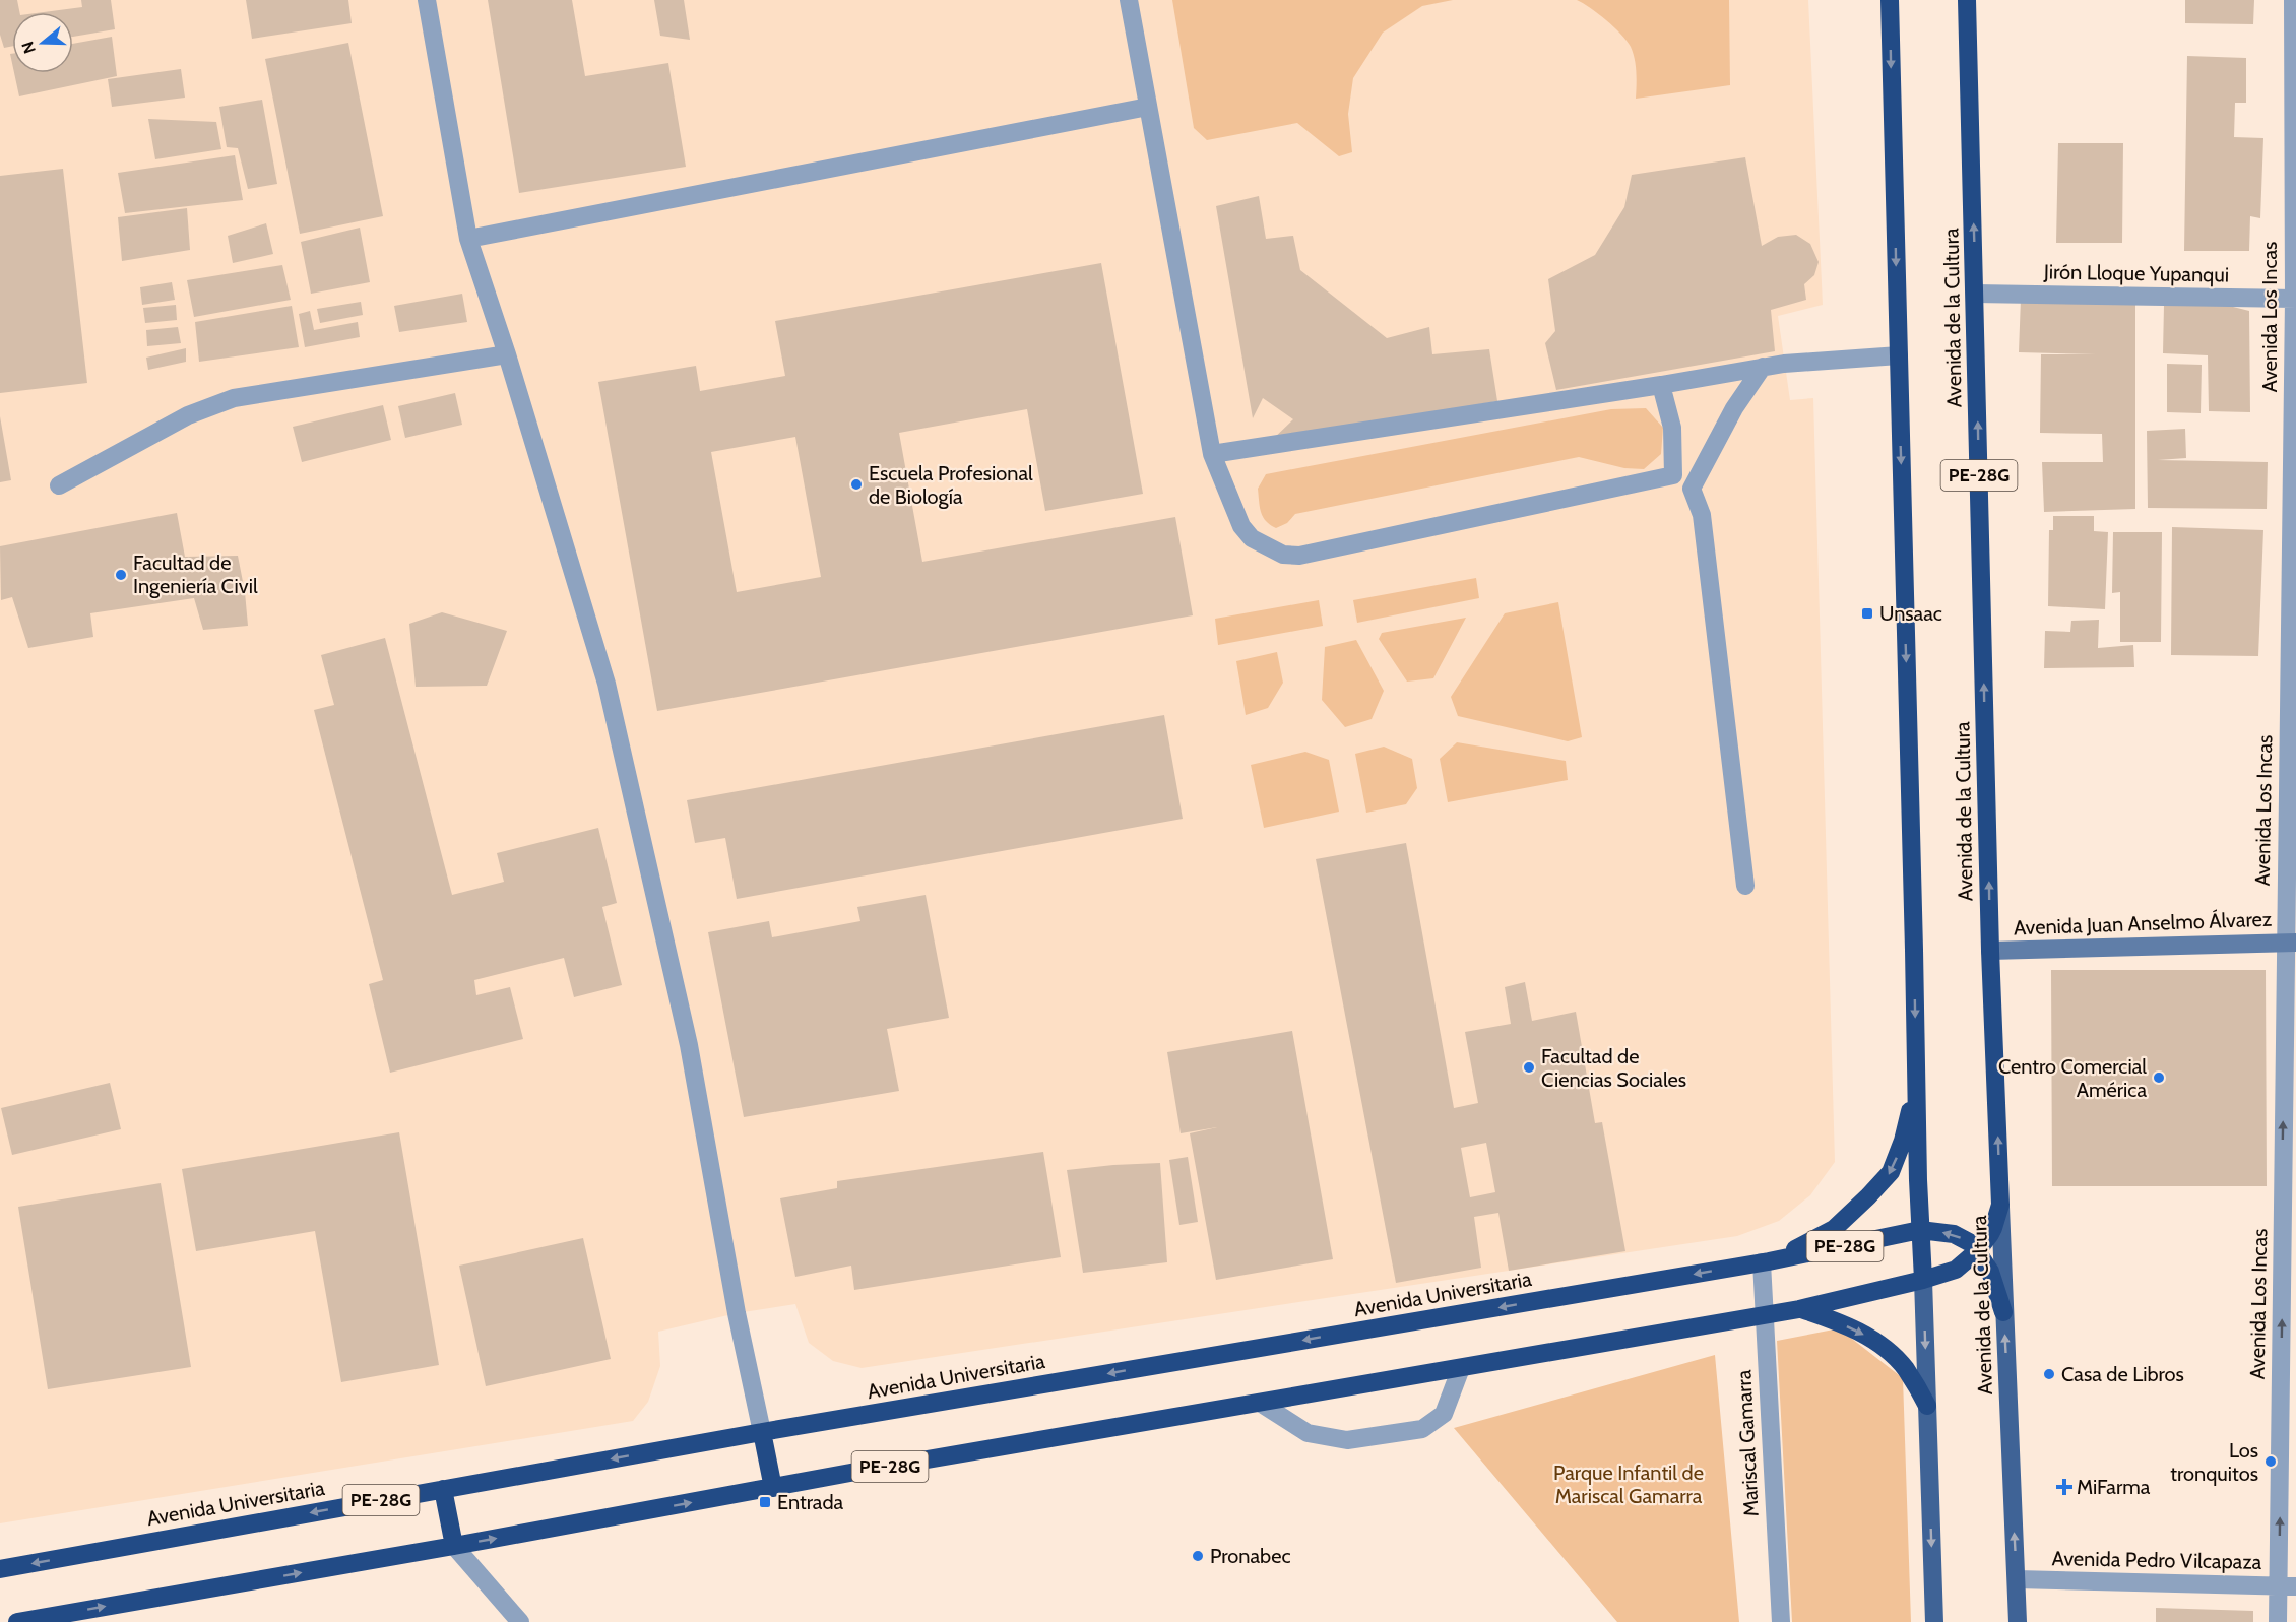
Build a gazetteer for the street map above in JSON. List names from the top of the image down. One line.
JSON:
{"streets":{"highway":["Avenida de la Cultura","PE-28G","Avenida Universitaria"],"street":["Jirón Lloque Yupanqui","Avenida Los Incas","Avenida Juan Anselmo Álvarez","Mariscal Gamarra","Avenida Pedro Vilcapaza"]},"crossings":[["Jirón Lloque Yupanqui","Avenida Los Incas"],["Jirón Lloque Yupanqui","Avenida de la Cultura"],["Avenida Los Incas","Avenida Juan Anselmo Álvarez"],["Avenida Los Incas","Avenida Pedro Vilcapaza"],["Avenida de la Cultura","PE-28G"],["Avenida de la Cultura","Avenida Juan Anselmo Álvarez"],["Avenida de la Cultura","Avenida Pedro Vilcapaza"],["PE-28G","Avenida Universitaria"],["PE-28G","Mariscal Gamarra"],["Avenida Universitaria","Mariscal Gamarra"]],"one_way":["Avenida Los Incas"],"parks":["Parque Infantil de Mariscal Gamarra"],"places":{"other":["Escuela Profesional de Biología","Facultad de Ingeniería Civil","Facultad de Ciencias Sociales","Centro Comercial América","Casa de Libros","Los tronquitos","Pronabec"],"transit":["Unsaac","Entrada"],"health":["MiFarma"]},"north":"left"}
